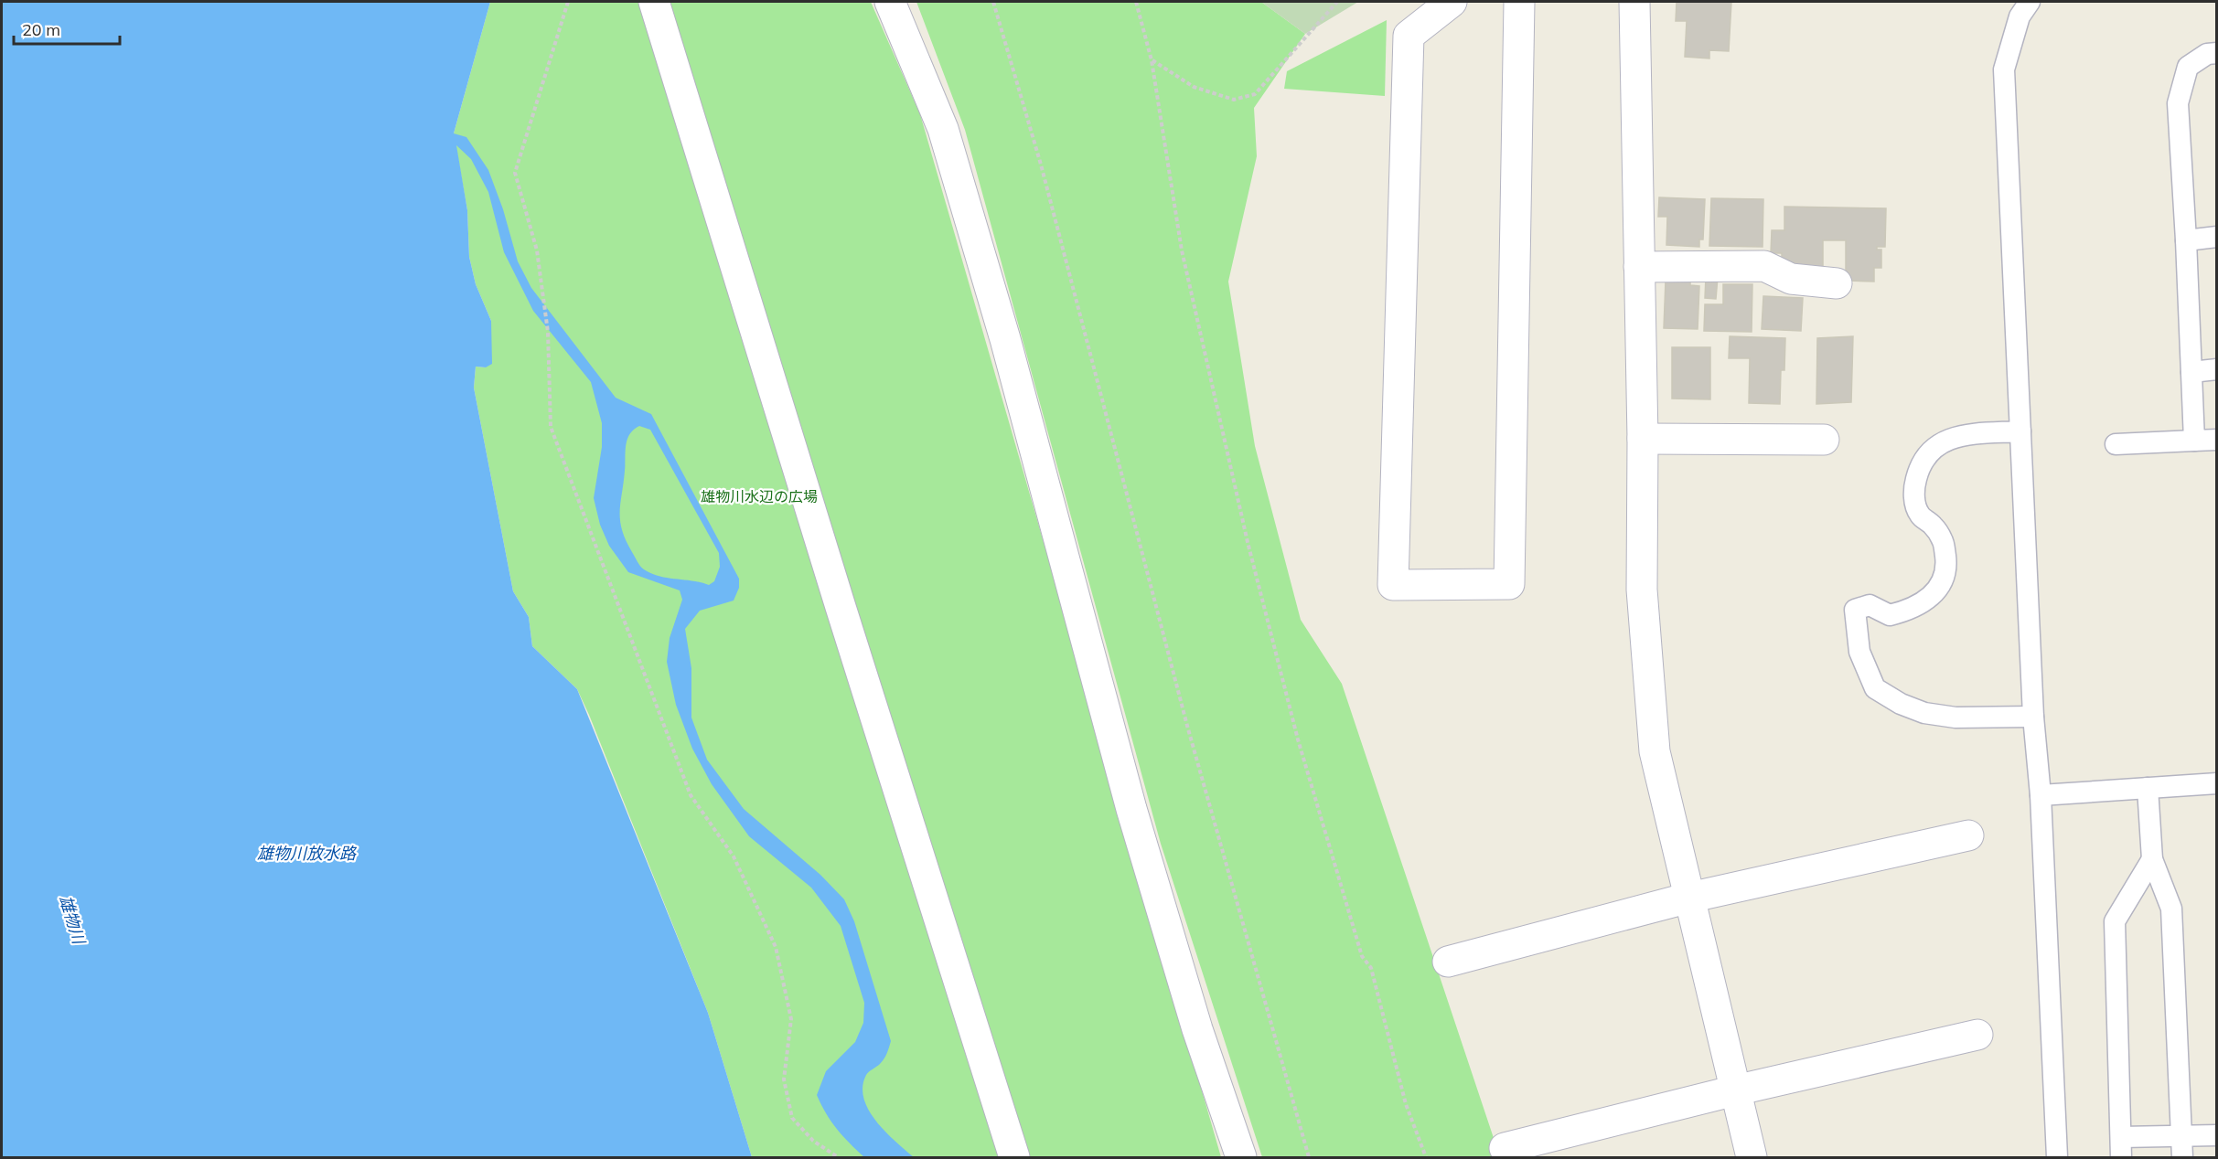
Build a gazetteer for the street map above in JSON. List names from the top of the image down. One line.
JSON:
{"water":["雄物川放水路","雄物川"],"parks":["雄物川水辺の広場"],"scale_bar":"20 m"}
